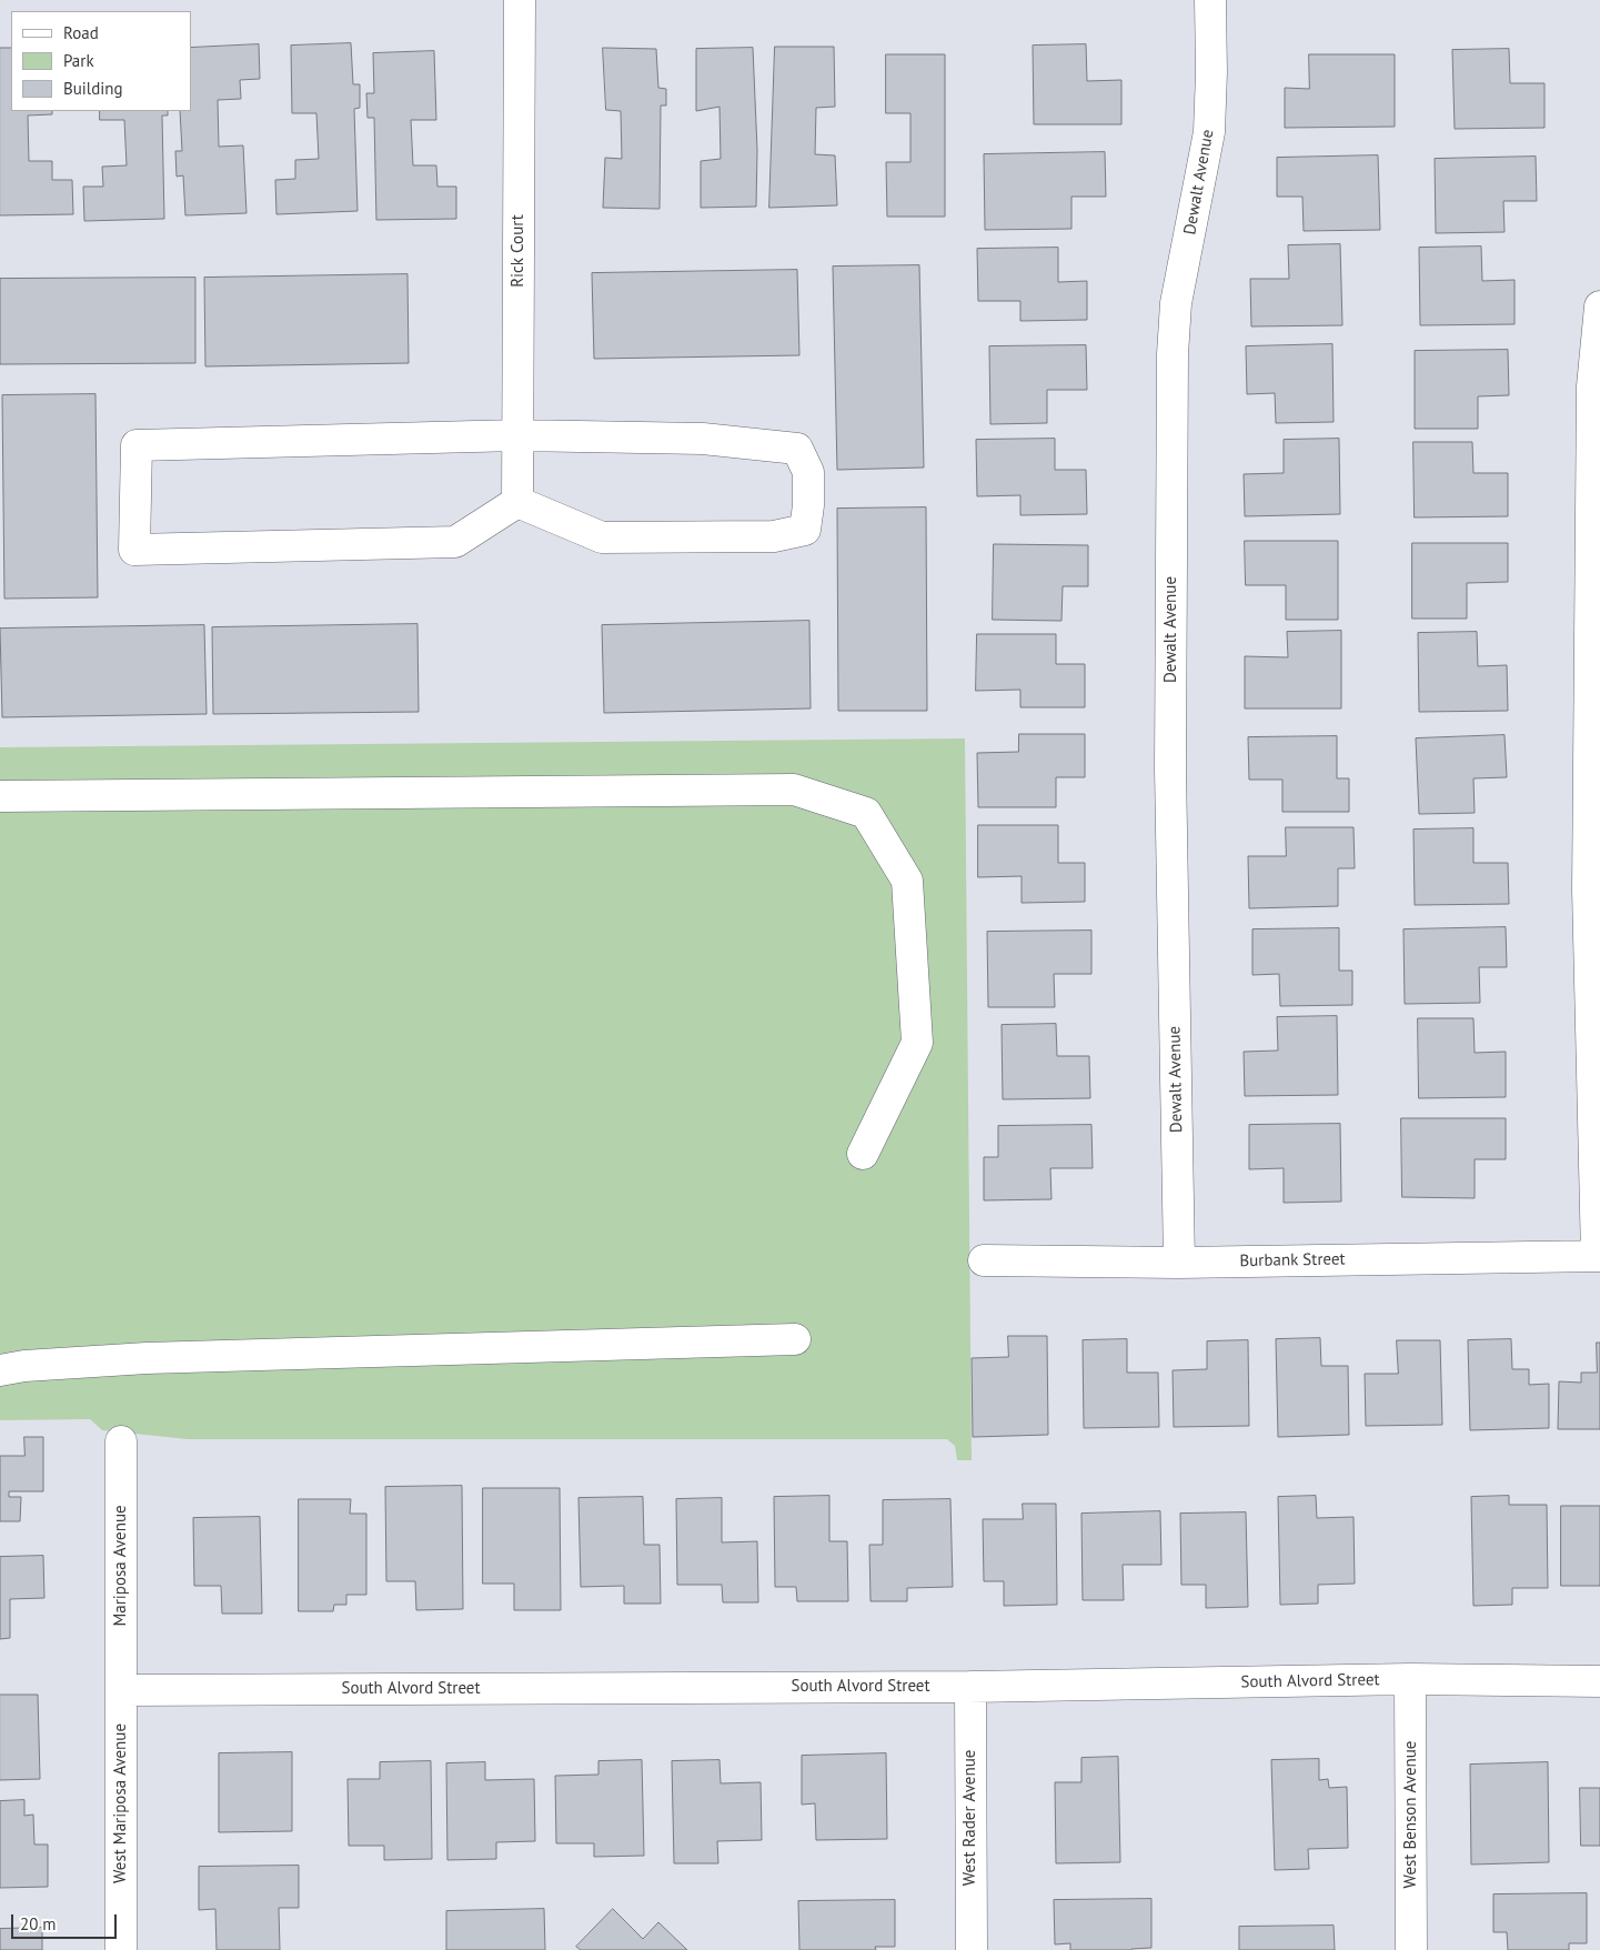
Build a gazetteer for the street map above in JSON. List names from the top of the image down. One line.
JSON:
{"streets":{"street":["Dewalt Avenue","Rick Court","Burbank Street","Mariposa Avenue","South Alvord Street","West Mariposa Avenue","West Benson Avenue","West Rader Avenue"]},"crossings":[["Dewalt Avenue","Burbank Street"],["Mariposa Avenue","South Alvord Street"],["Mariposa Avenue","West Mariposa Avenue"],["South Alvord Street","West Mariposa Avenue"],["South Alvord Street","West Benson Avenue"],["South Alvord Street","West Rader Avenue"]],"legend":["Road","Park","Building"],"scale_bar":"20 m"}
